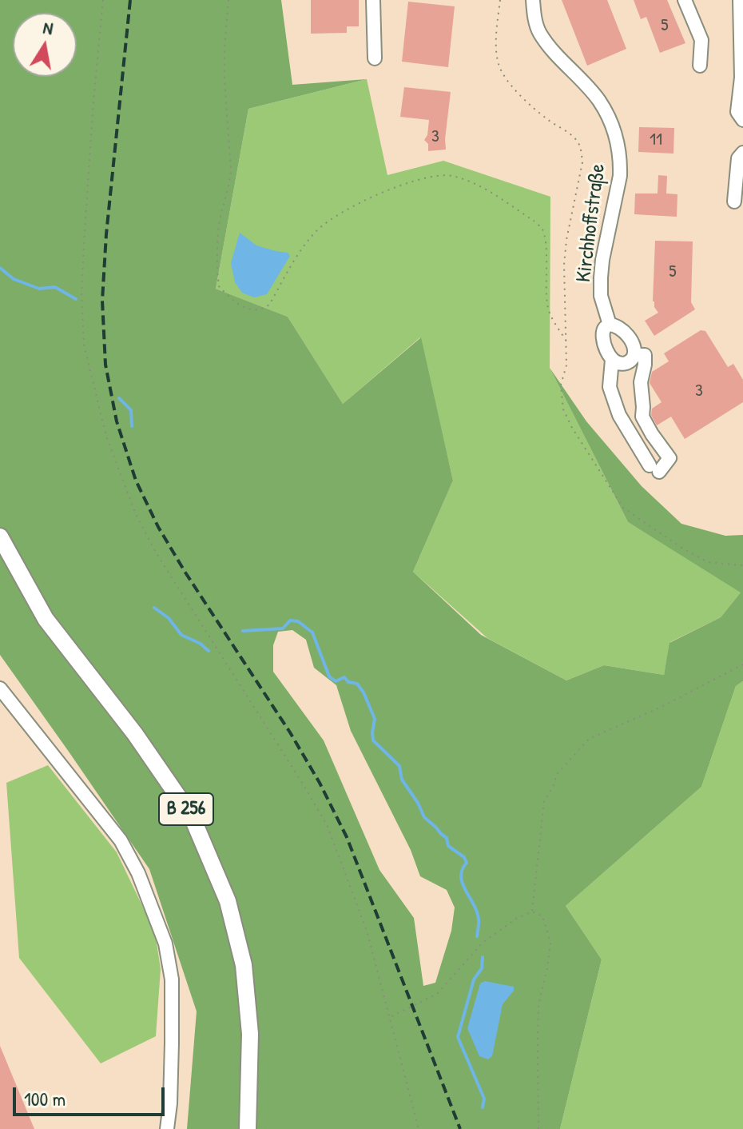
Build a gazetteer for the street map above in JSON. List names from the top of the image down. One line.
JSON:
{"streets":{"main road":["B 256"],"street":["Kirchhoffstraße"]},"house_numbers":["5","3","11","5","3"],"scale_bar":"100 m","north":"top"}
